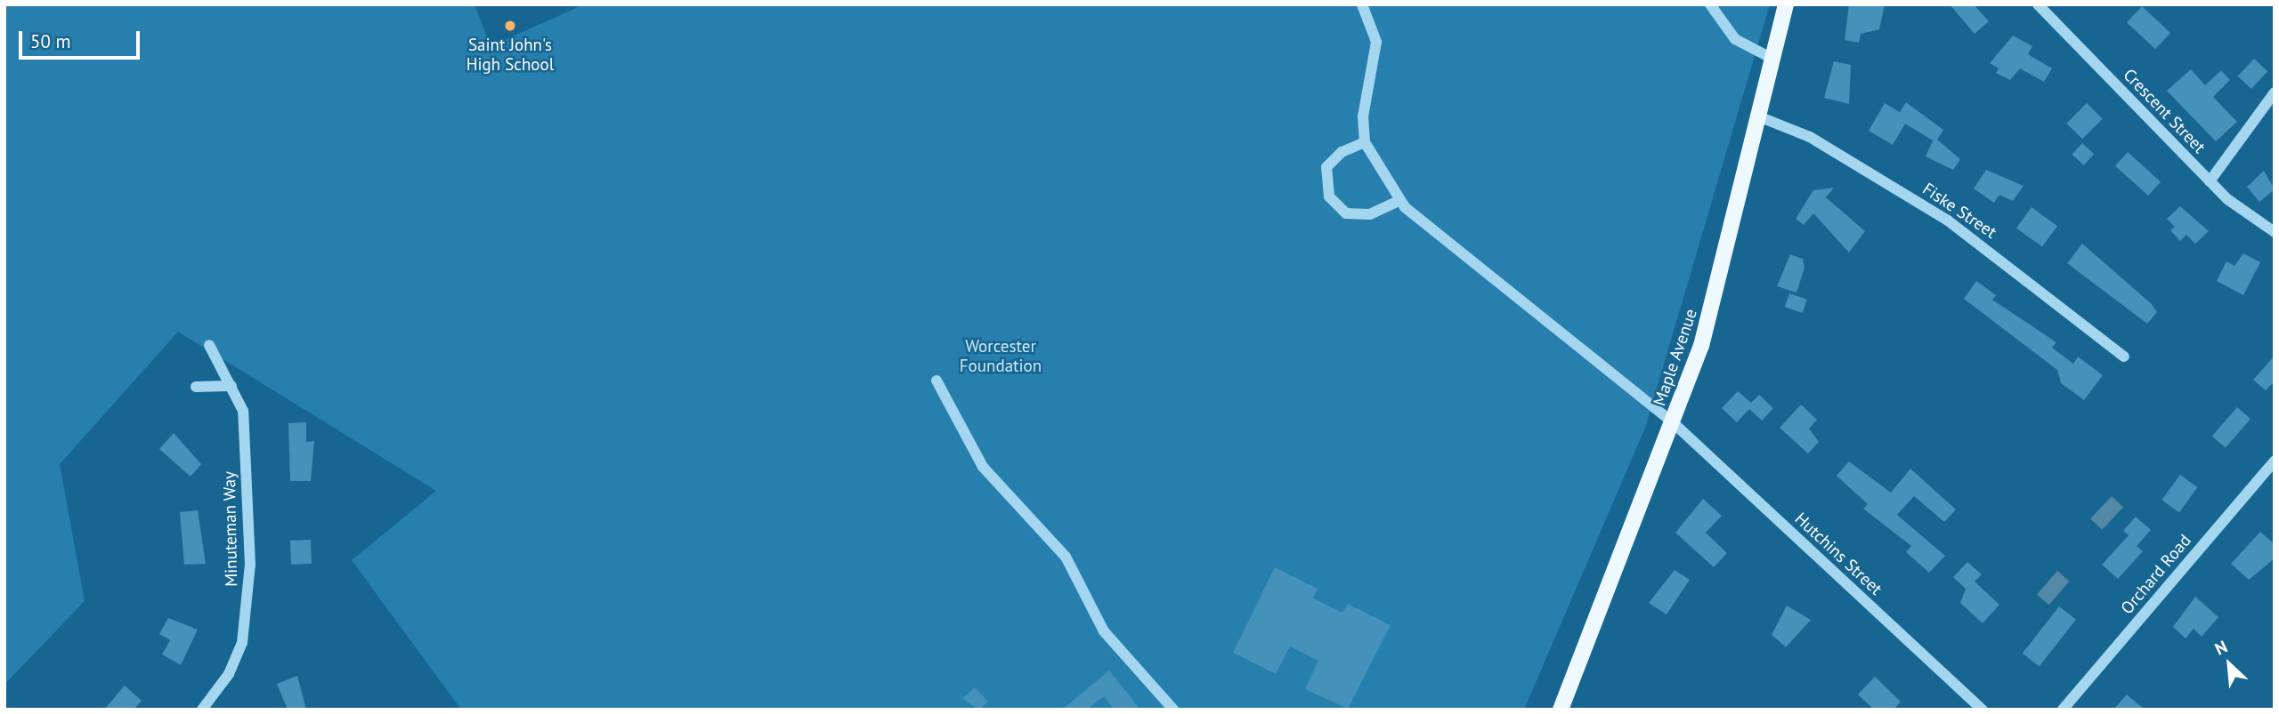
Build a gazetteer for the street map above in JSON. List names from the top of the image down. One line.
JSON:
{"streets":{"main road":["Maple Avenue"],"street":["Crescent Street","Fiske Street","Minuteman Way","Hutchins Street","Orchard Road"]},"crossings":[["Fiske Street","Maple Avenue"],["Maple Avenue","Hutchins Street"]],"parks":["Worcester Foundation"],"places":["Saint John's High School"],"scale_bar":"50 m","north":"top left"}
